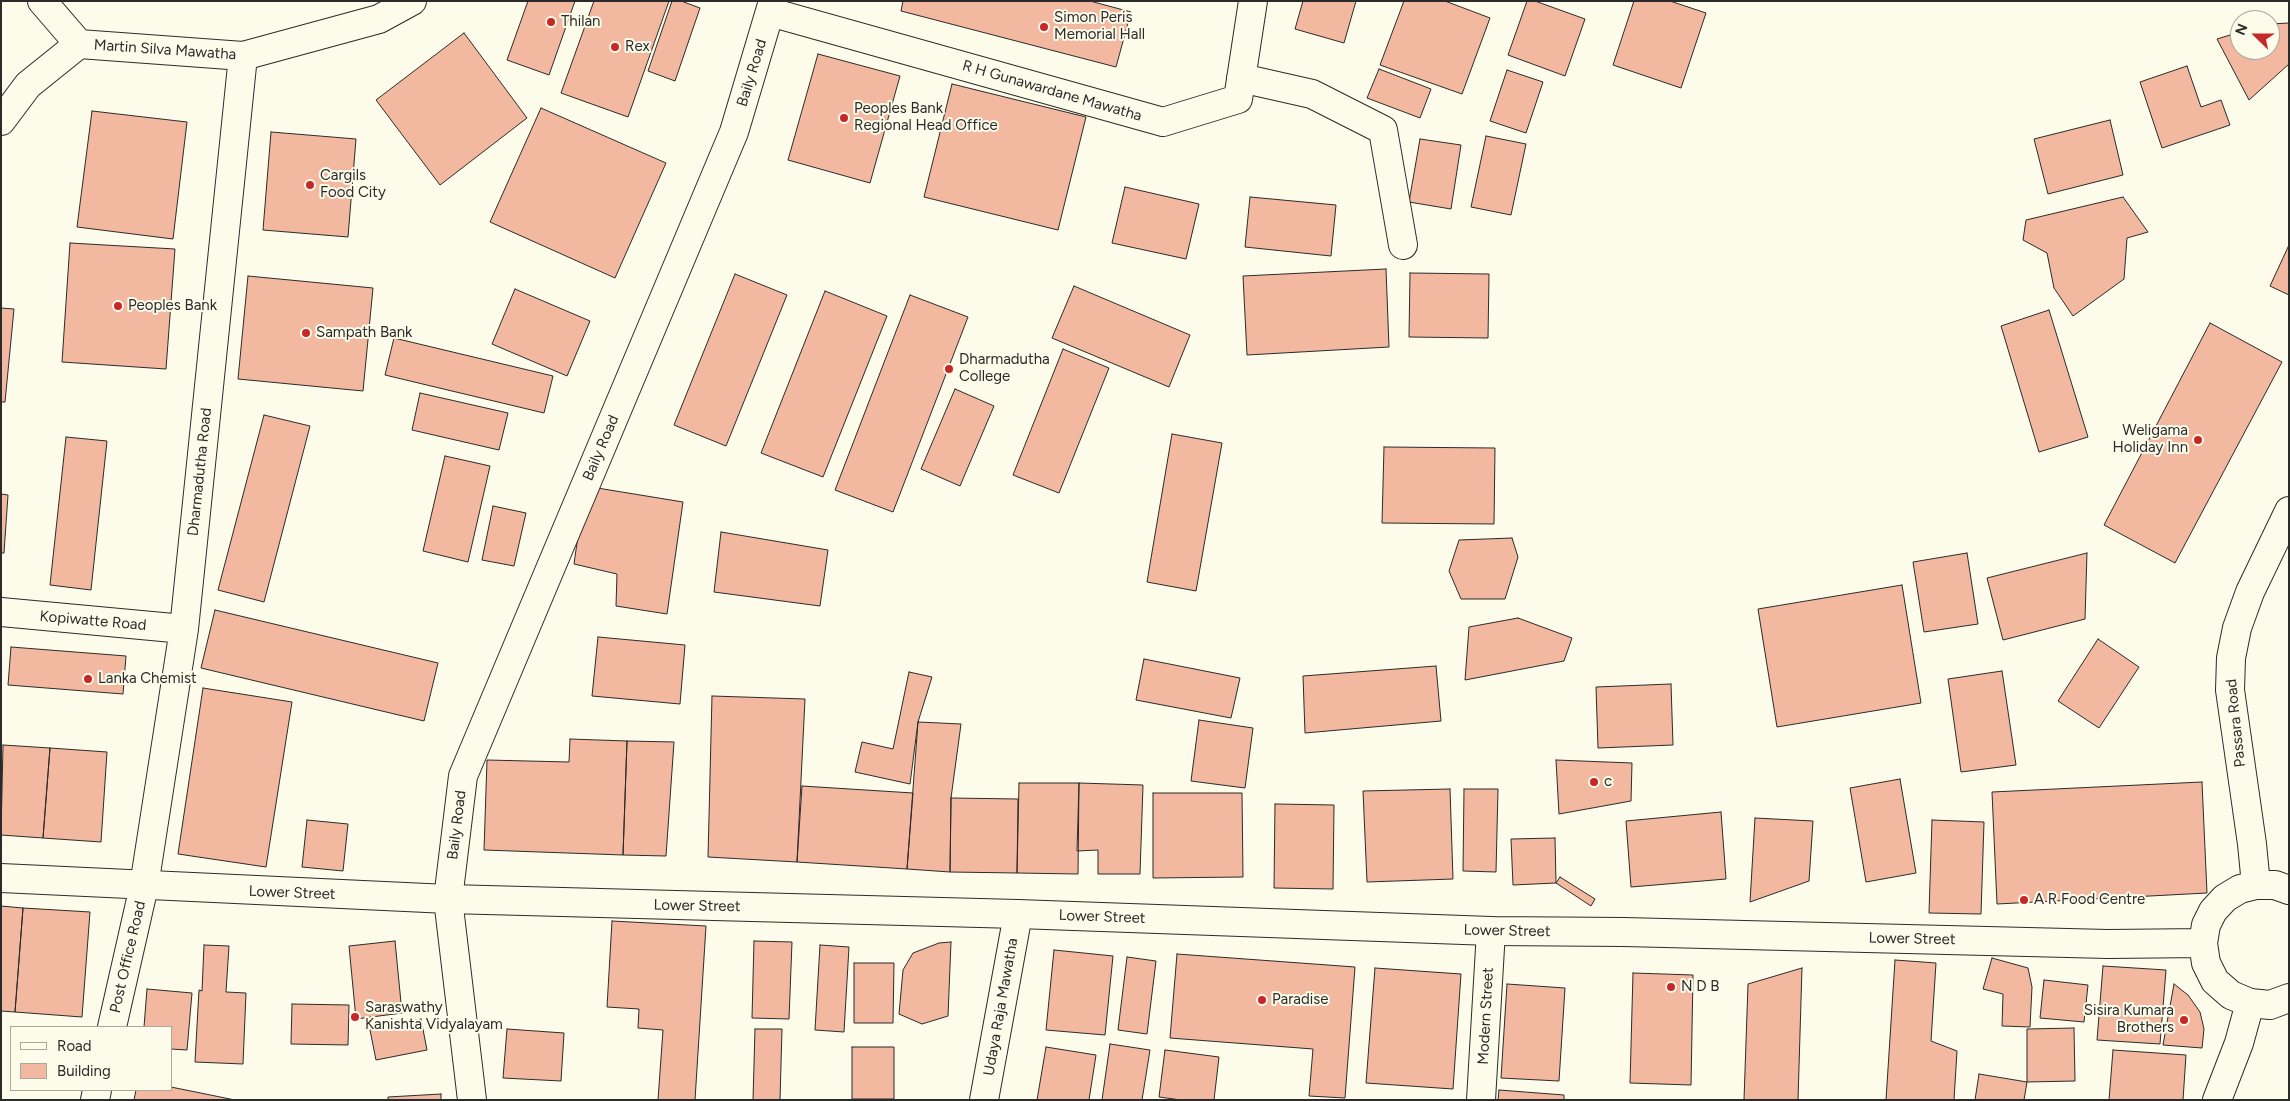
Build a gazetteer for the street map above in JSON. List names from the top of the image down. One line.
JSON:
{"streets":{"main road":["Martin Silva Mawatha","Baily Road","R H Gunawardane Mawatha","Dharmadutha Road","Kopiwatte Road","Passara Road","Lower Street","Post Office Road","Udaya Raja Mawatha","Modern Street"]},"crossings":[["Martin Silva Mawatha","Dharmadutha Road"],["Baily Road","R H Gunawardane Mawatha"],["Baily Road","Lower Street"],["Dharmadutha Road","Kopiwatte Road"],["Dharmadutha Road","Lower Street"],["Dharmadutha Road","Post Office Road"],["Lower Street","Post Office Road"],["Lower Street","Udaya Raja Mawatha"],["Lower Street","Modern Street"]],"places":["Thilan","Simon Peris Memorial Hall","Rex","Peoples Bank Regional Head Office","Cargils Food City","Peoples Bank","Sampath Bank","Dharmadutha College","Weligama Holiday Inn","Lanka Chemist","c","A R Food Centre","N D B","Paradise","Saraswathy Kanishta Vidyalayam","Sisira Kumara Brothers"],"legend":["Road","Building"],"north":"left"}
